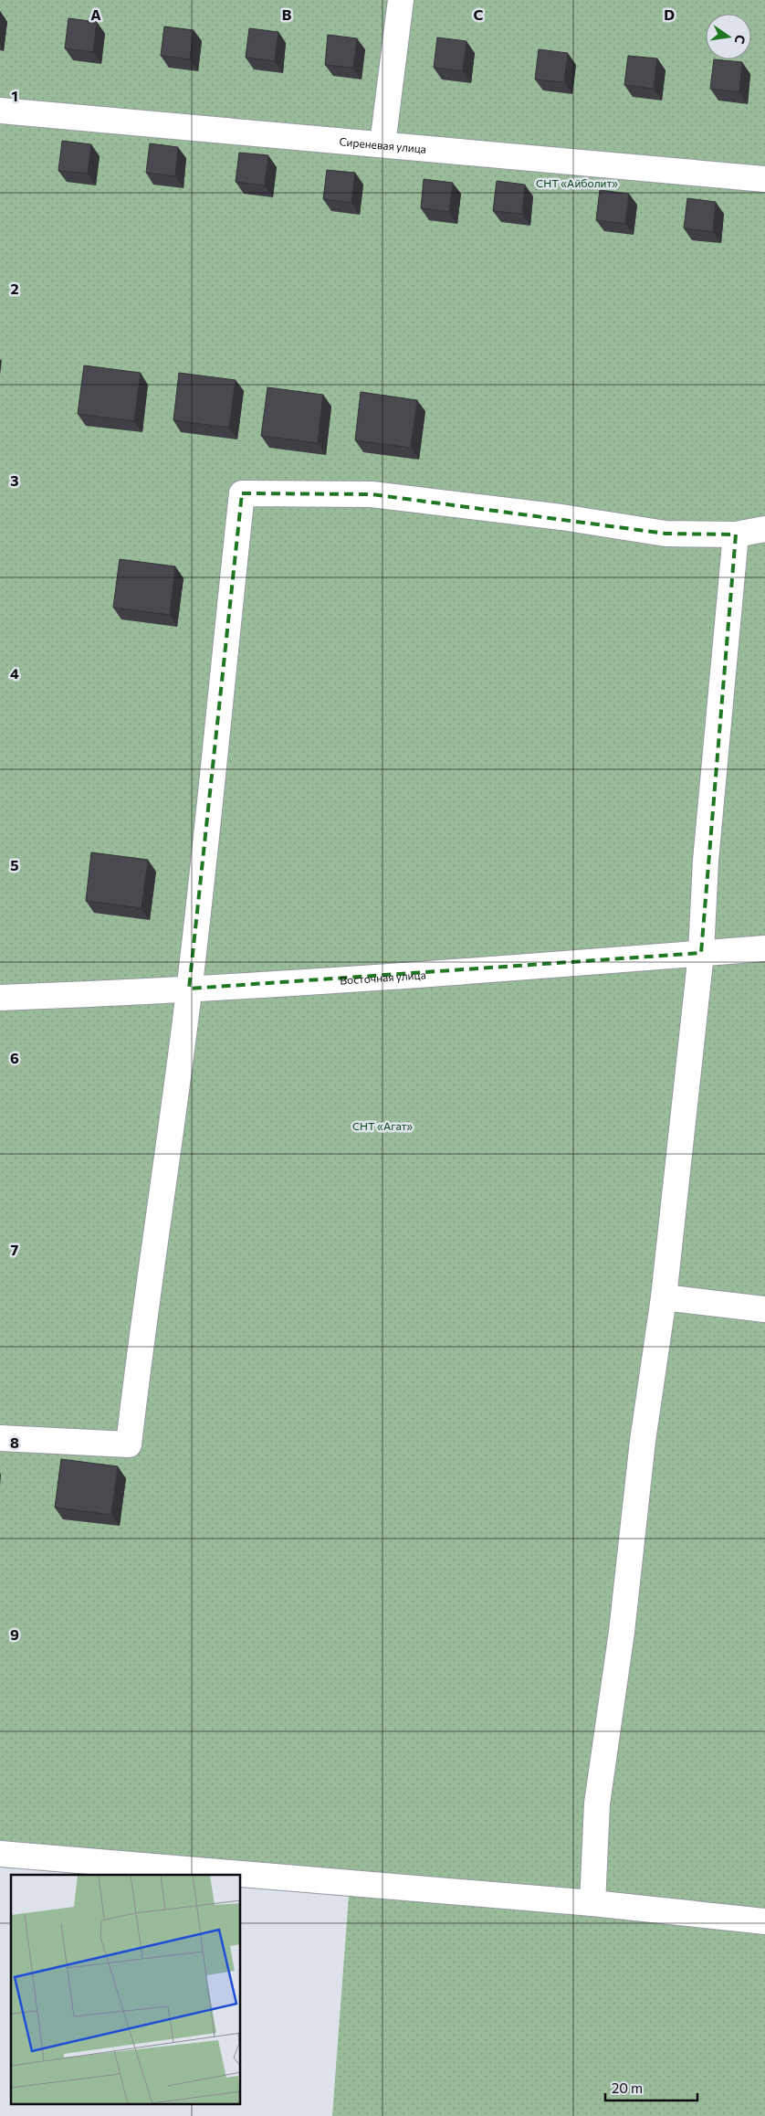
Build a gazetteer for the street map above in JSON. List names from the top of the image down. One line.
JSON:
{"streets":{"street":["Сиреневая улица","Восточная улица"]},"parks":["СНТ «Айболит»","СНТ «Агат»"],"scale_bar":"20 m","north":"right","grid":{"columns":["A","B","C","D"],"rows":["1","2","3","4","5","6","7","8","9"]}}
